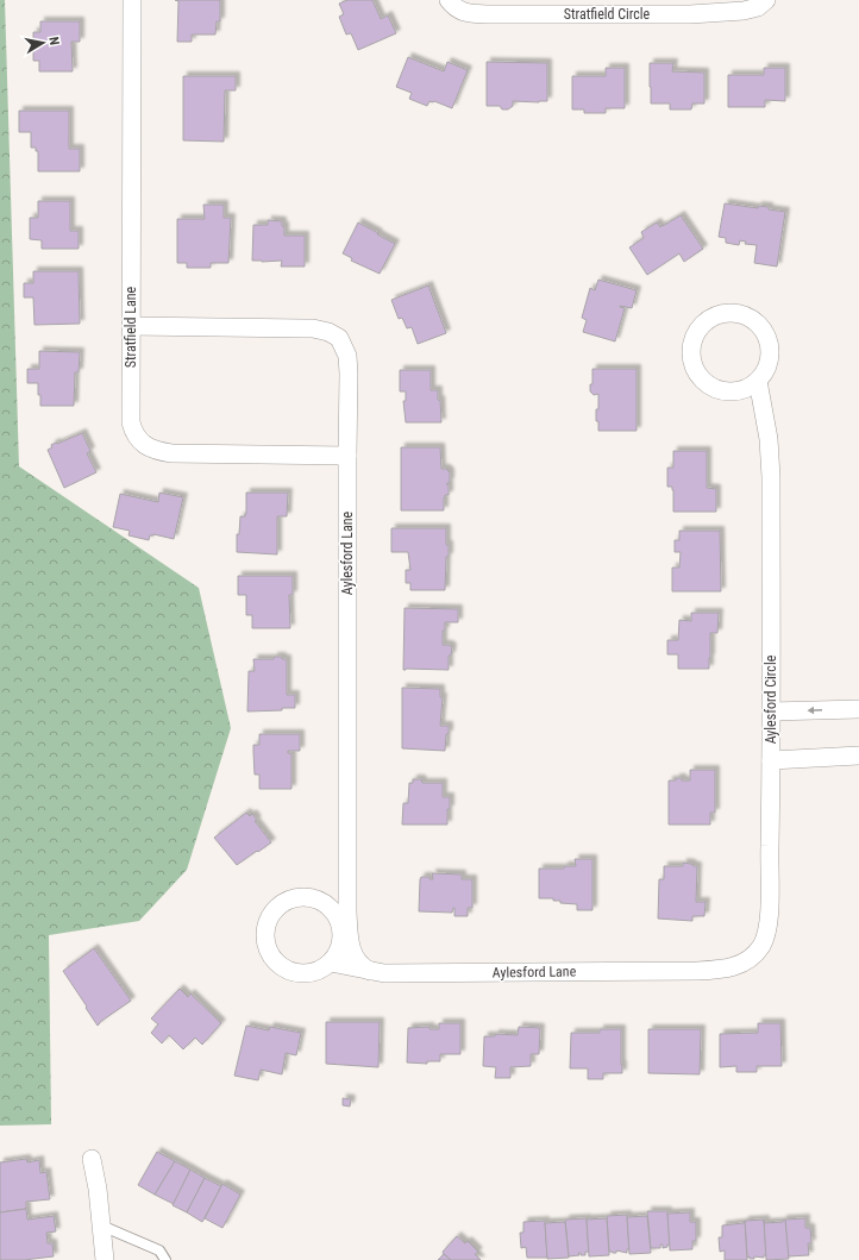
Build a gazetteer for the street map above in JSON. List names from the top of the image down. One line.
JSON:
{"streets":{"street":["Stratfield Circle","Stratfield Lane","Aylesford Lane","Aylesford Circle"]},"crossings":[["Stratfield Lane","Aylesford Lane"],["Aylesford Lane","Aylesford Circle"]],"north":"right"}
